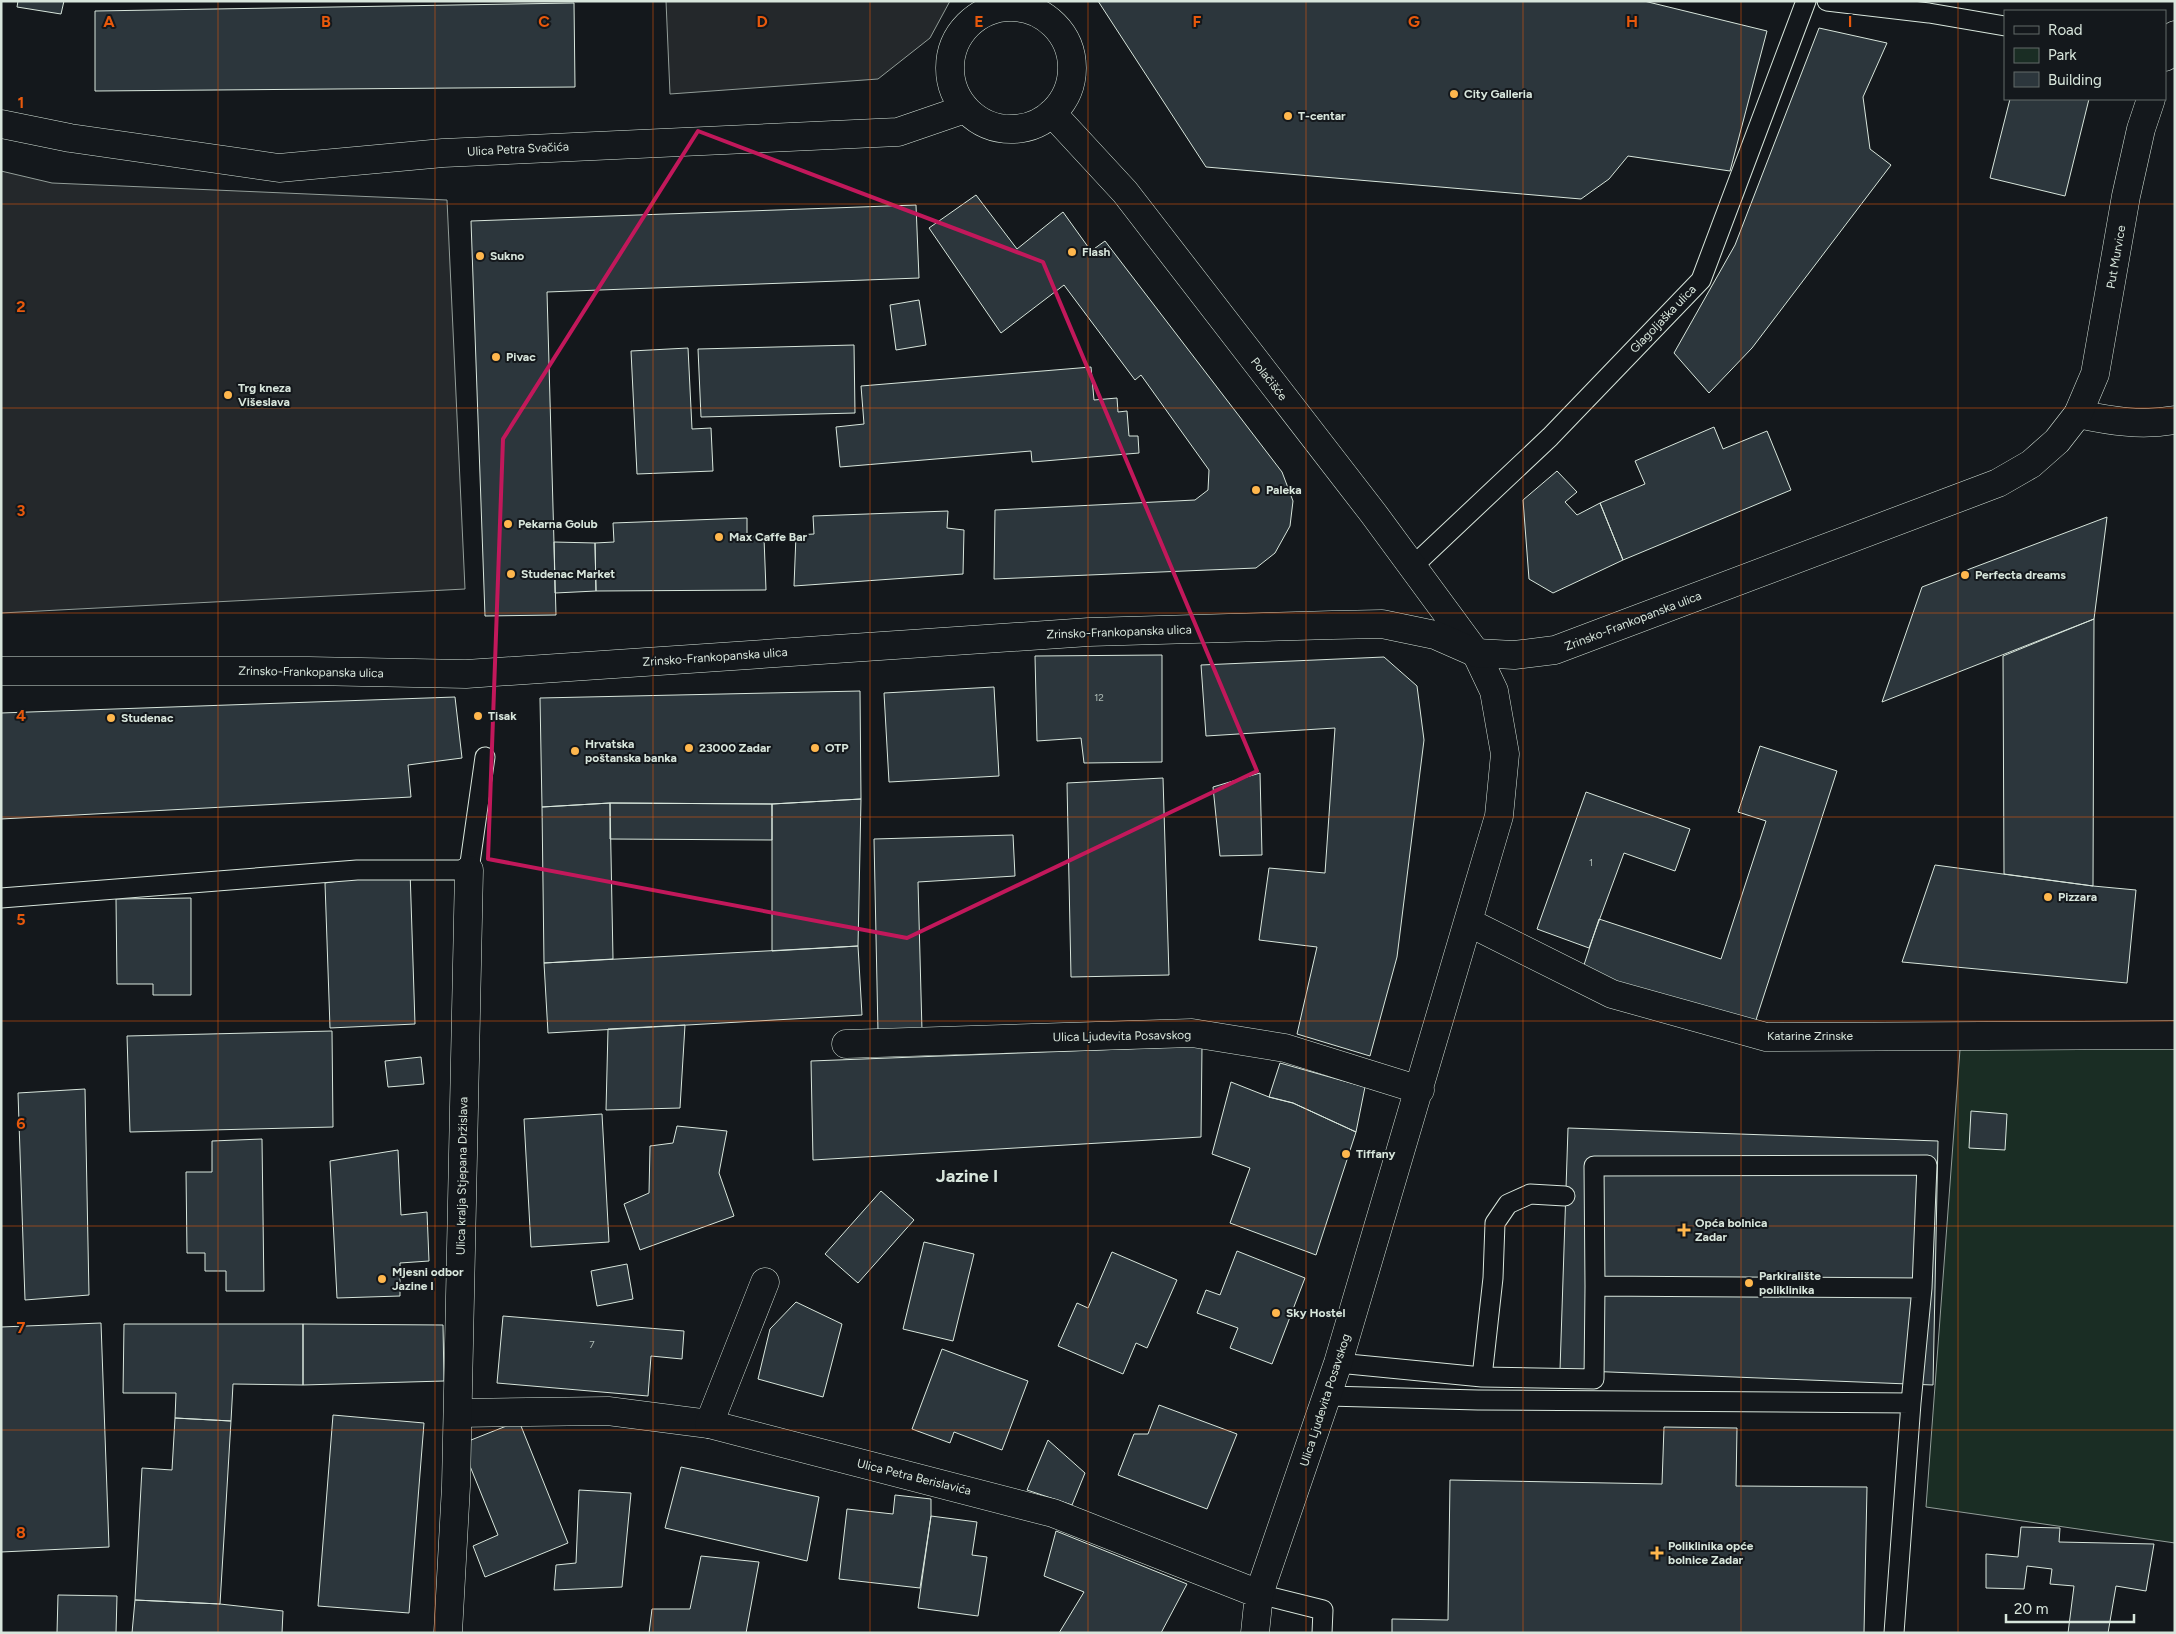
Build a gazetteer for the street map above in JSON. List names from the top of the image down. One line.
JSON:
{"streets":{"street":["Ulica Petra Svačića","Put Murvice","Polačišće","Zrinsko-Frankopanska ulica","Ulica Ljudevita Posavskog","Katarine Zrinske","Ulica kralja Stjepana Držislava","Ulica Petra Berislavića"],"lane":["Glagoljaška ulica"]},"crossings":[["Ulica Petra Svačića","Polačišće"],["Put Murvice","Zrinsko-Frankopanska ulica"],["Glagoljaška ulica","Polačišće"],["Polačišće","Zrinsko-Frankopanska ulica"],["Polačišće","Ulica Ljudevita Posavskog"],["Zrinsko-Frankopanska ulica","Ulica Ljudevita Posavskog"],["Ulica Ljudevita Posavskog","Katarine Zrinske"],["Ulica Ljudevita Posavskog","Ulica Petra Berislavića"],["Ulica kralja Stjepana Držislava","Ulica Petra Berislavića"]],"districts":["Jazine I"],"places":{"other":["City Galleria","T-centar","Flash","Sukno","Pivac","Trg kneza Višeslava","Paleka","Pekarna Golub","Max Caffe Bar","Studenac Market","Perfecta dreams","Tisak","Studenac","23000 Zadar","OTP","Hrvatska poštanska banka","Pizzara","Tiffany","Mjesni odbor Jazine I","Parkiralište poliklinika","Sky Hostel"],"health":["Opća bolnica Zadar","Poliklinika opće bolnice Zadar"]},"house_numbers":["12","1","7"],"legend":["Road","Park","Building"],"scale_bar":"20 m","grid":{"columns":["A","B","C","D","E","F","G","H","I"],"rows":["1","2","3","4","5","6","7","8"]}}
